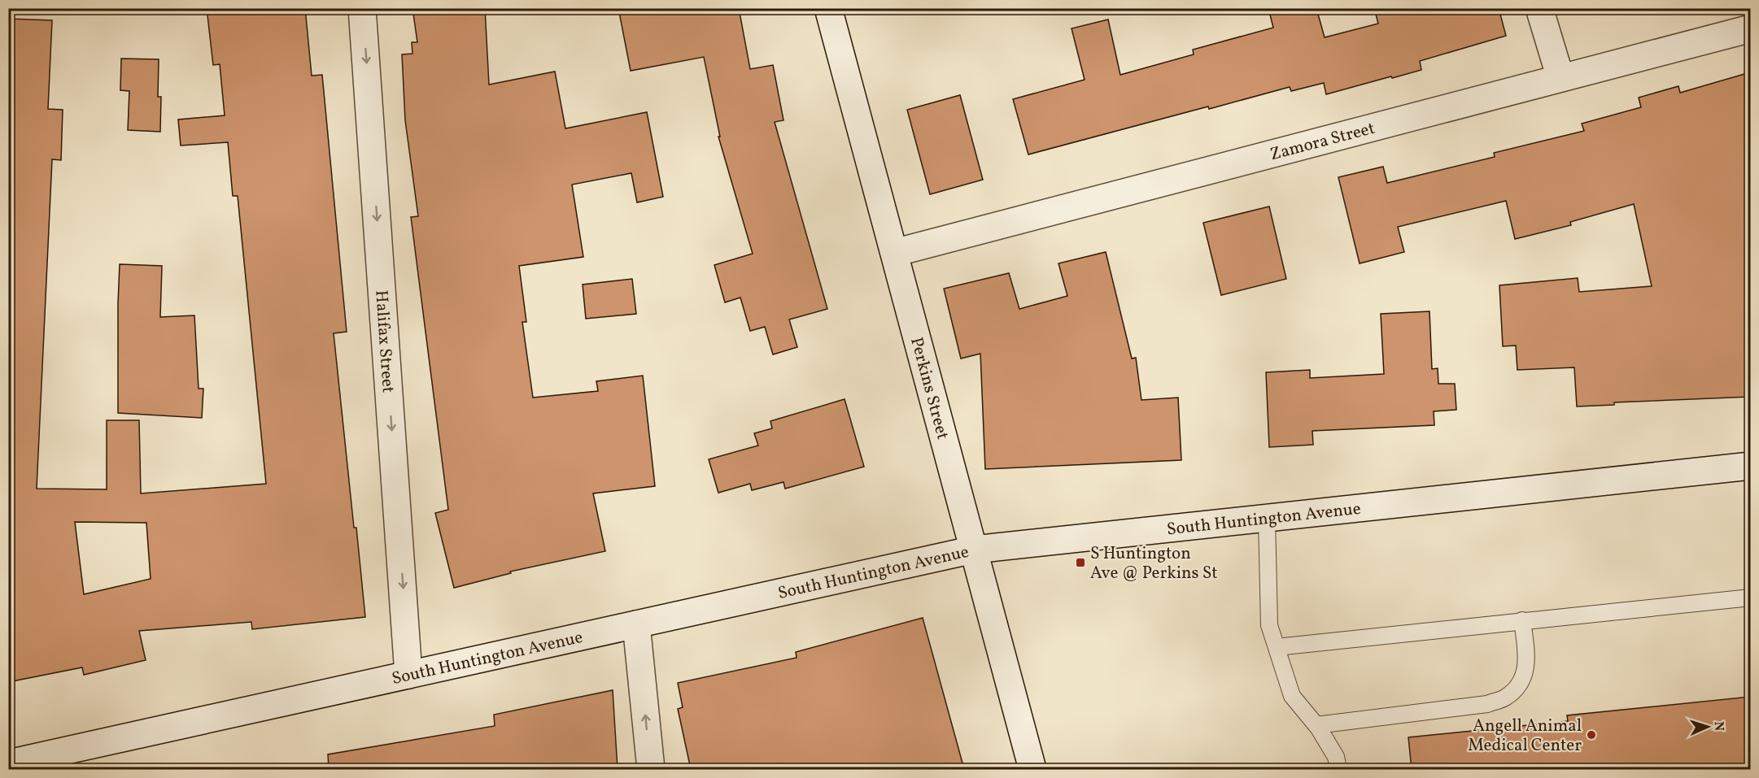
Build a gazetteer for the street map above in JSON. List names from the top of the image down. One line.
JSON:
{"streets":{"main road":["Zamora Street","Halifax Street","Perkins Street","South Huntington Avenue"]},"crossings":[["Zamora Street","Perkins Street"],["Halifax Street","South Huntington Avenue"],["Perkins Street","South Huntington Avenue"]],"one_way":["Halifax Street"],"places":{"transit":["S Huntington Ave @ Perkins St"],"other":["Angell Animal Medical Center"]},"north":"right"}
